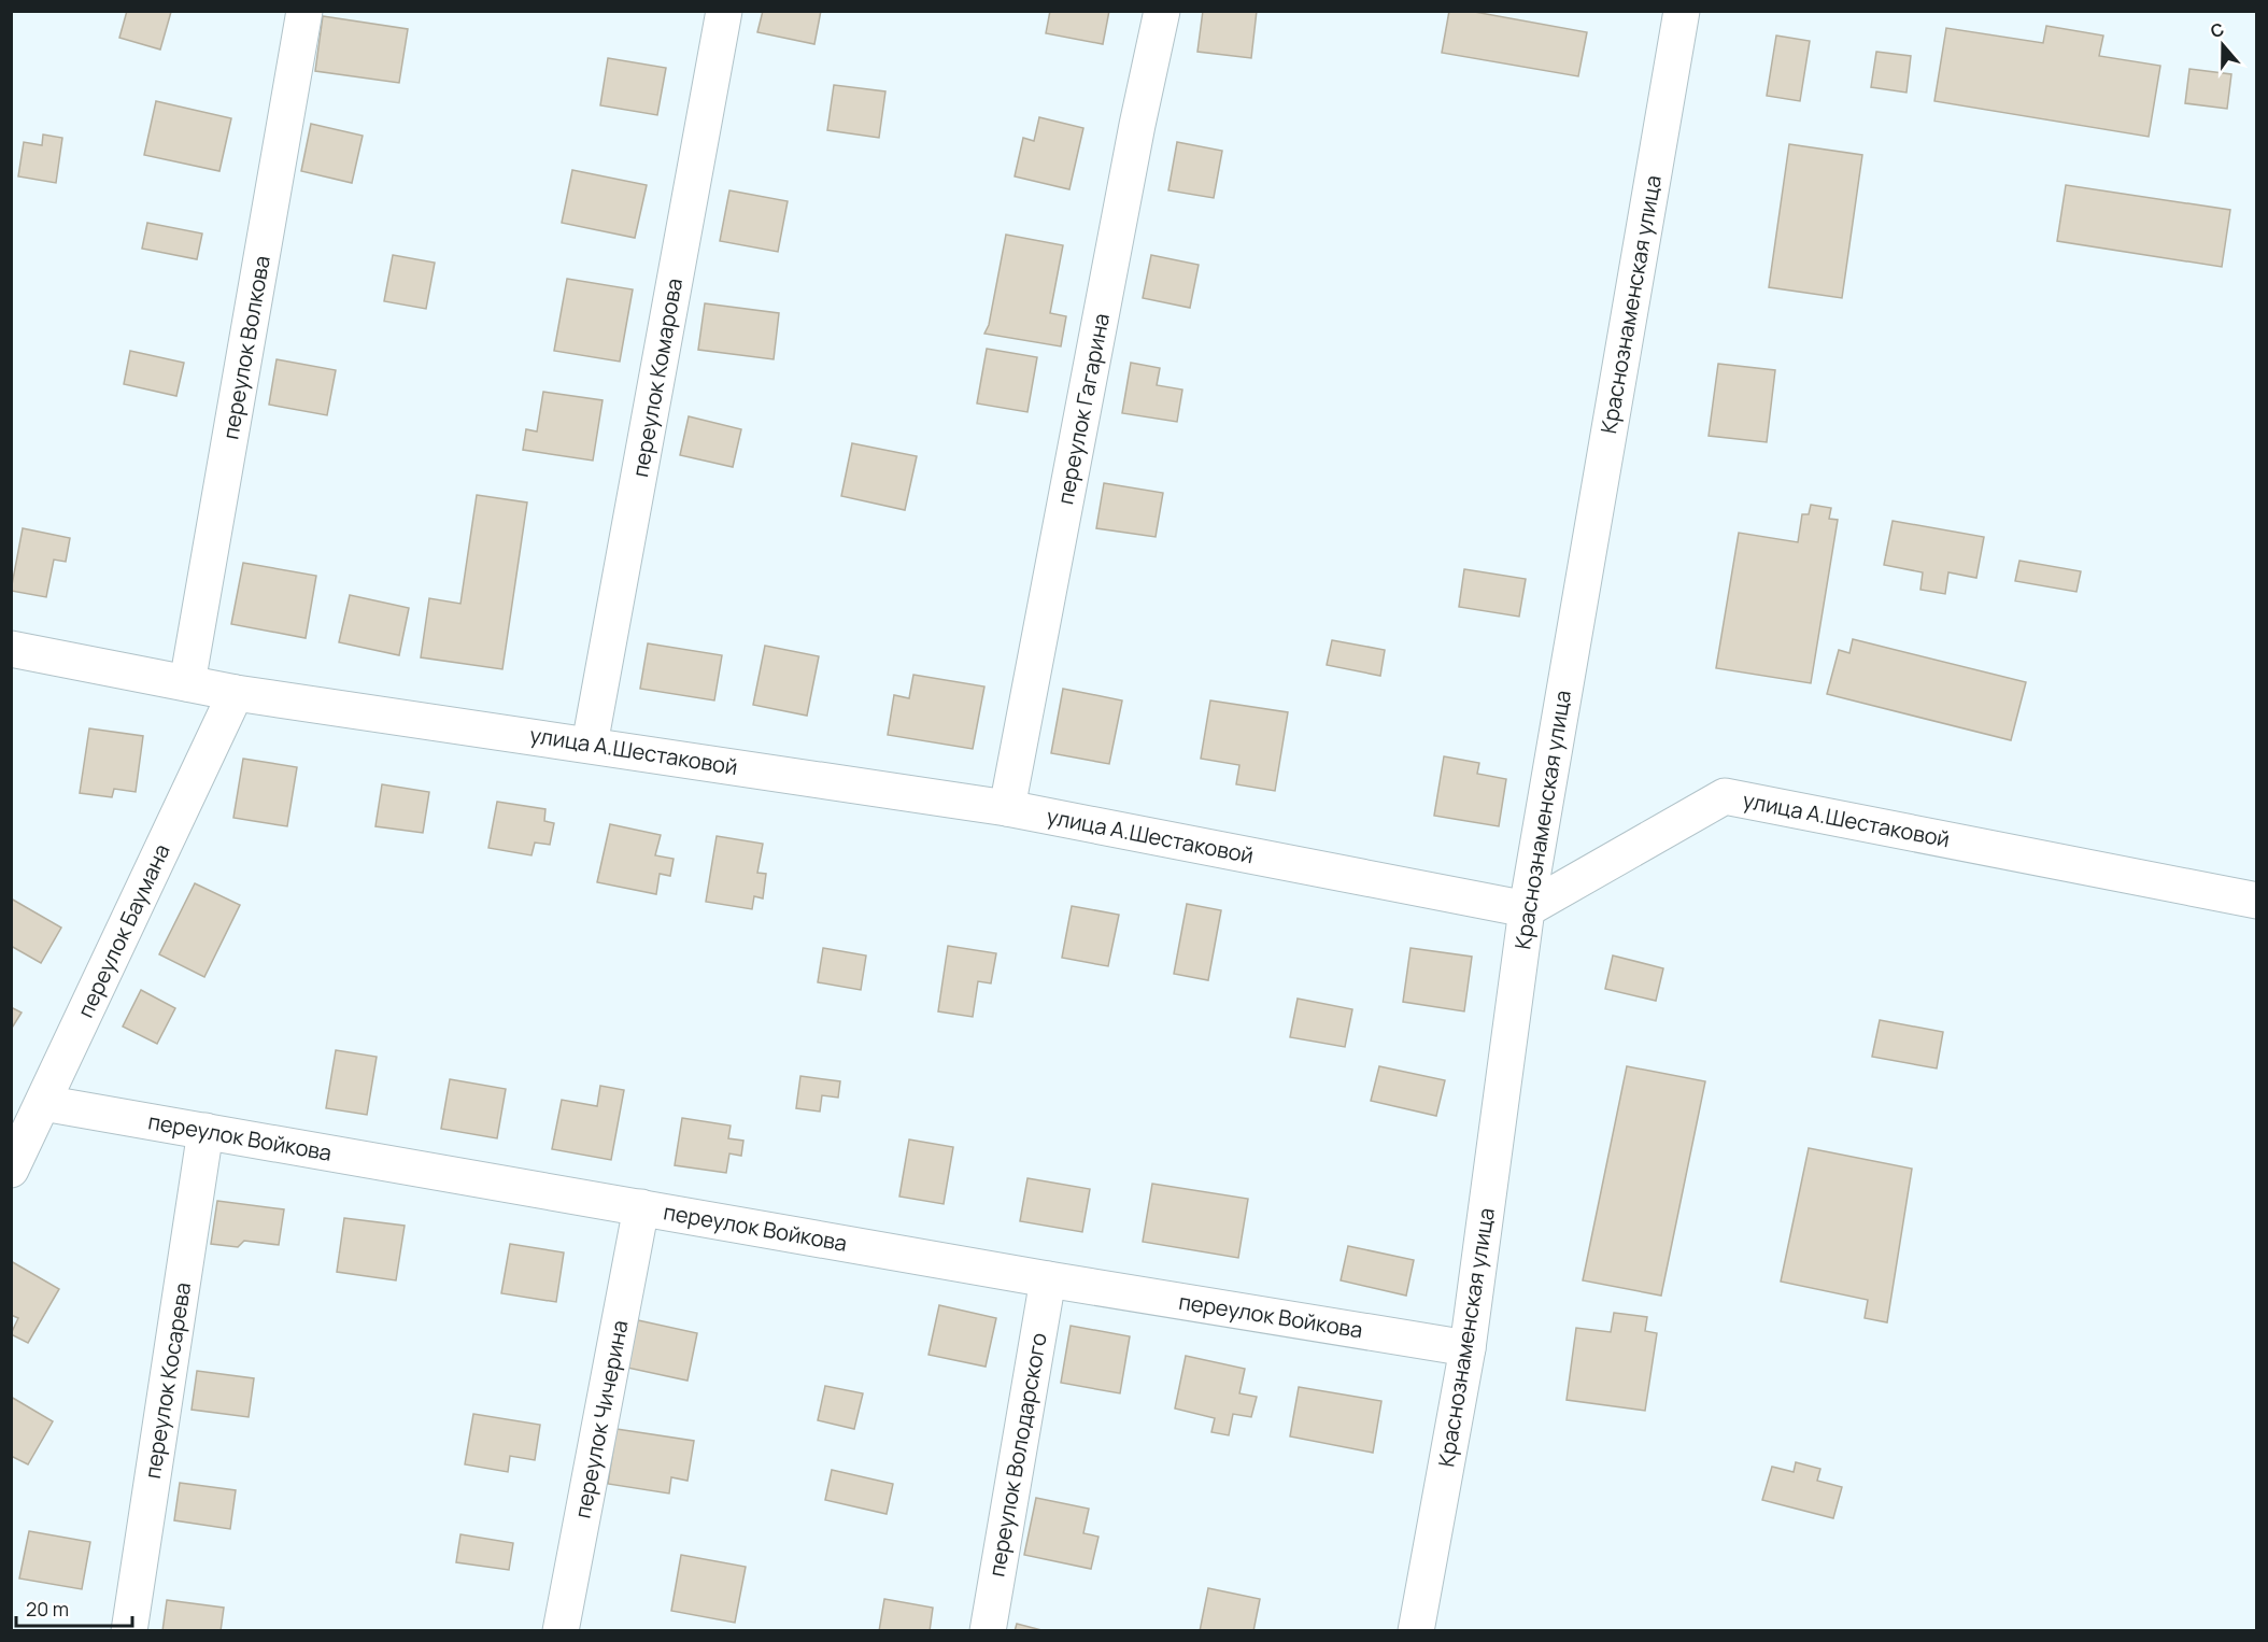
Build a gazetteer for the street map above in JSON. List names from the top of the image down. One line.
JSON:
{"streets":{"street":["Краснознаменская улица","переулок Волкова","переулок Комарова","переулок Гагарина","улица А.Шестаковой","переулок Баумана","переулок Войкова","переулок Косарева","переулок Чичерина","переулок Володарского"]},"crossings":[["Краснознаменская улица","улица А.Шестаковой"],["Краснознаменская улица","переулок Войкова"],["переулок Волкова","улица А.Шестаковой"],["переулок Комарова","улица А.Шестаковой"],["переулок Гагарина","улица А.Шестаковой"],["улица А.Шестаковой","переулок Баумана"],["переулок Баумана","переулок Войкова"],["переулок Войкова","переулок Косарева"],["переулок Войкова","переулок Чичерина"],["переулок Войкова","переулок Володарского"]],"scale_bar":"20 m","north":"top"}
